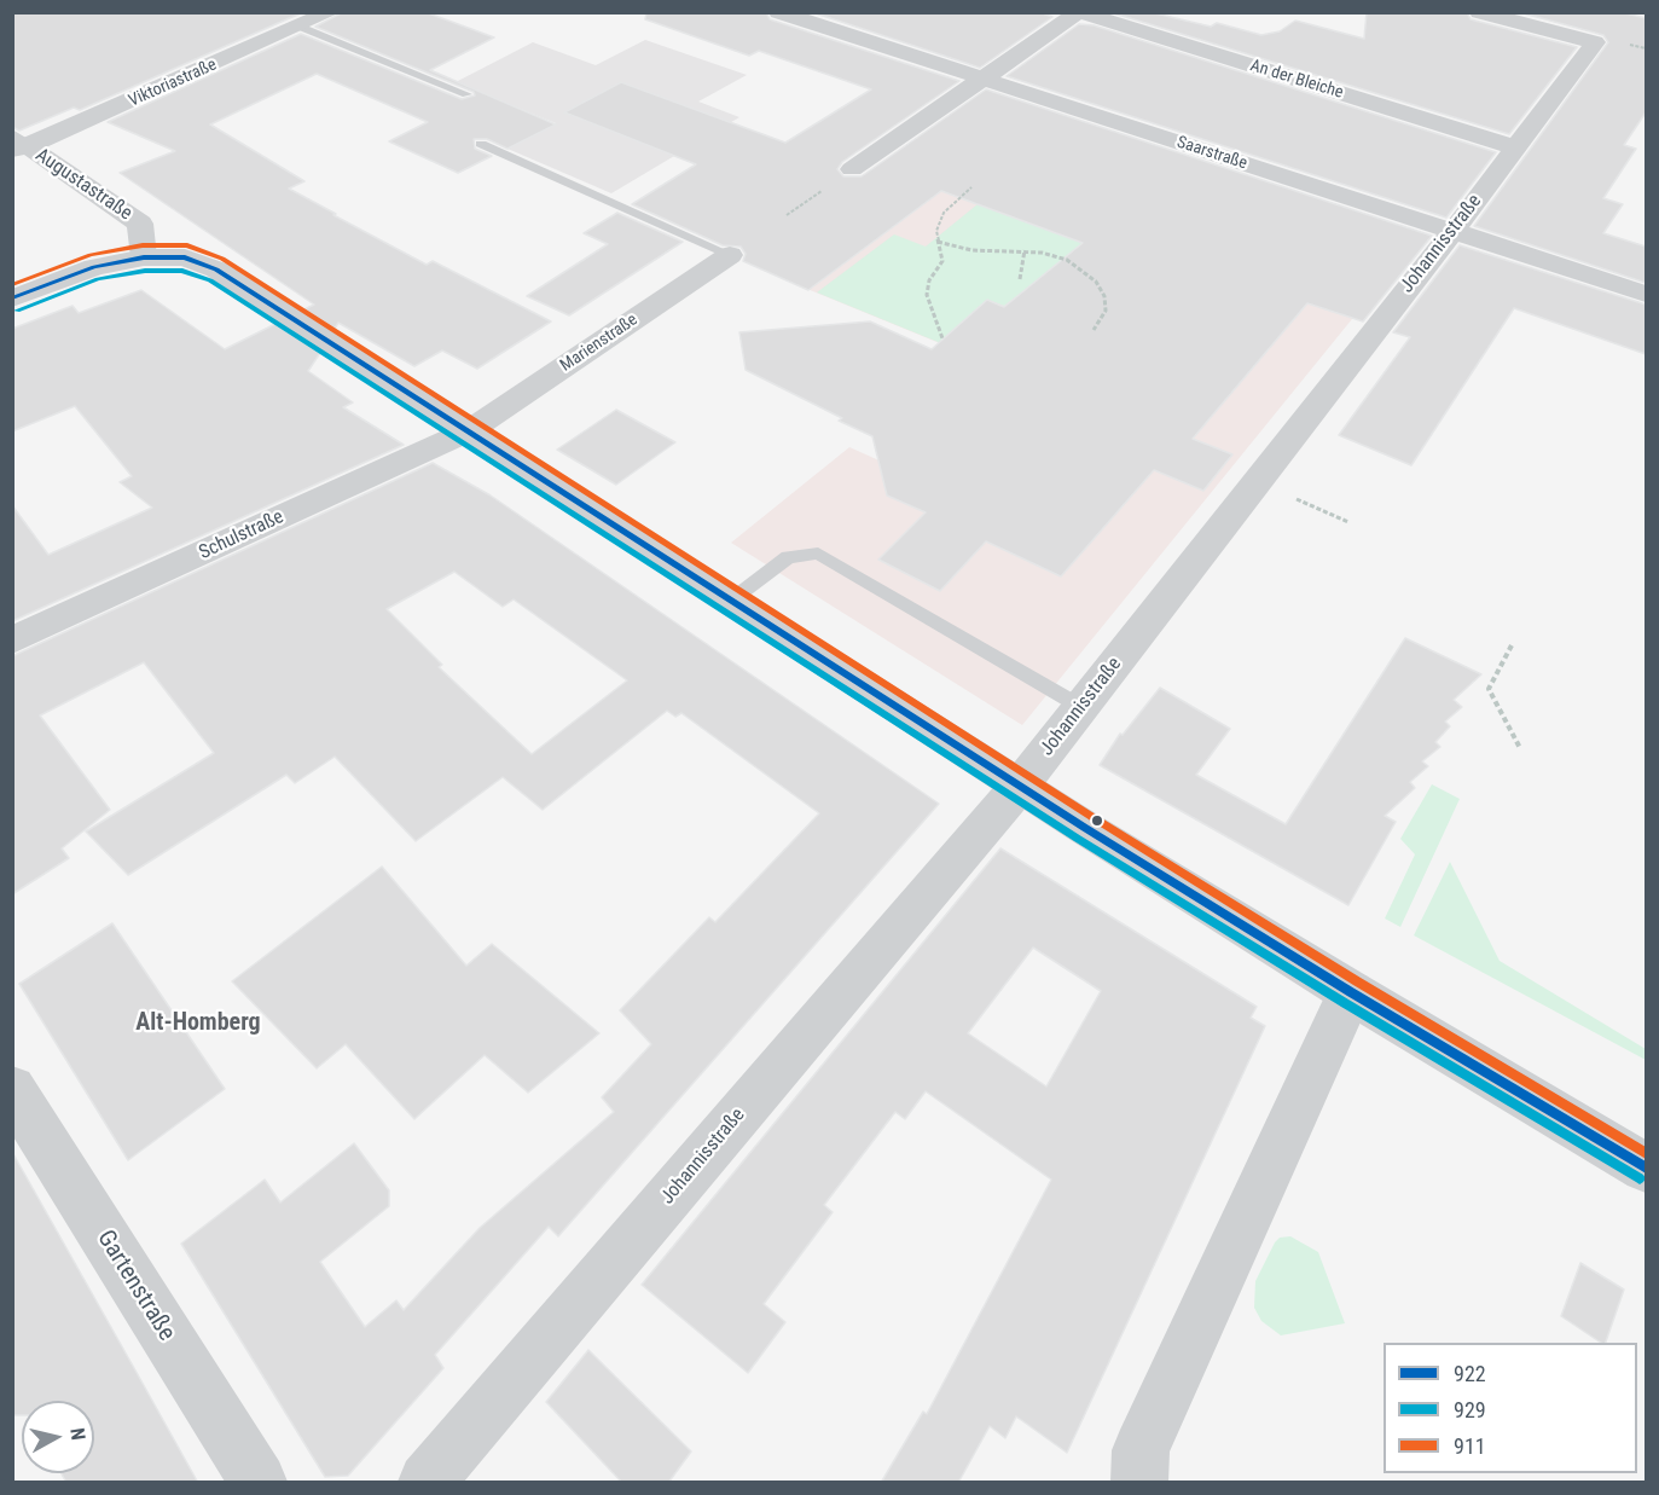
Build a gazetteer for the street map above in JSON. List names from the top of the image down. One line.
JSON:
{"streets":{"street":["An der Bleiche","Viktoriastraße","Saarstraße","Augustastraße","Johannisstraße","Marienstraße","Schulstraße","Gartenstraße"]},"crossings":[["An der Bleiche","Johannisstraße"],["Viktoriastraße","Augustastraße"],["Saarstraße","Johannisstraße"],["Marienstraße","Schulstraße"]],"districts":["Alt-Homberg"],"lines":["transit line 911","transit line 922","transit line 929"],"legend":["922","929","911"],"north":"right"}
